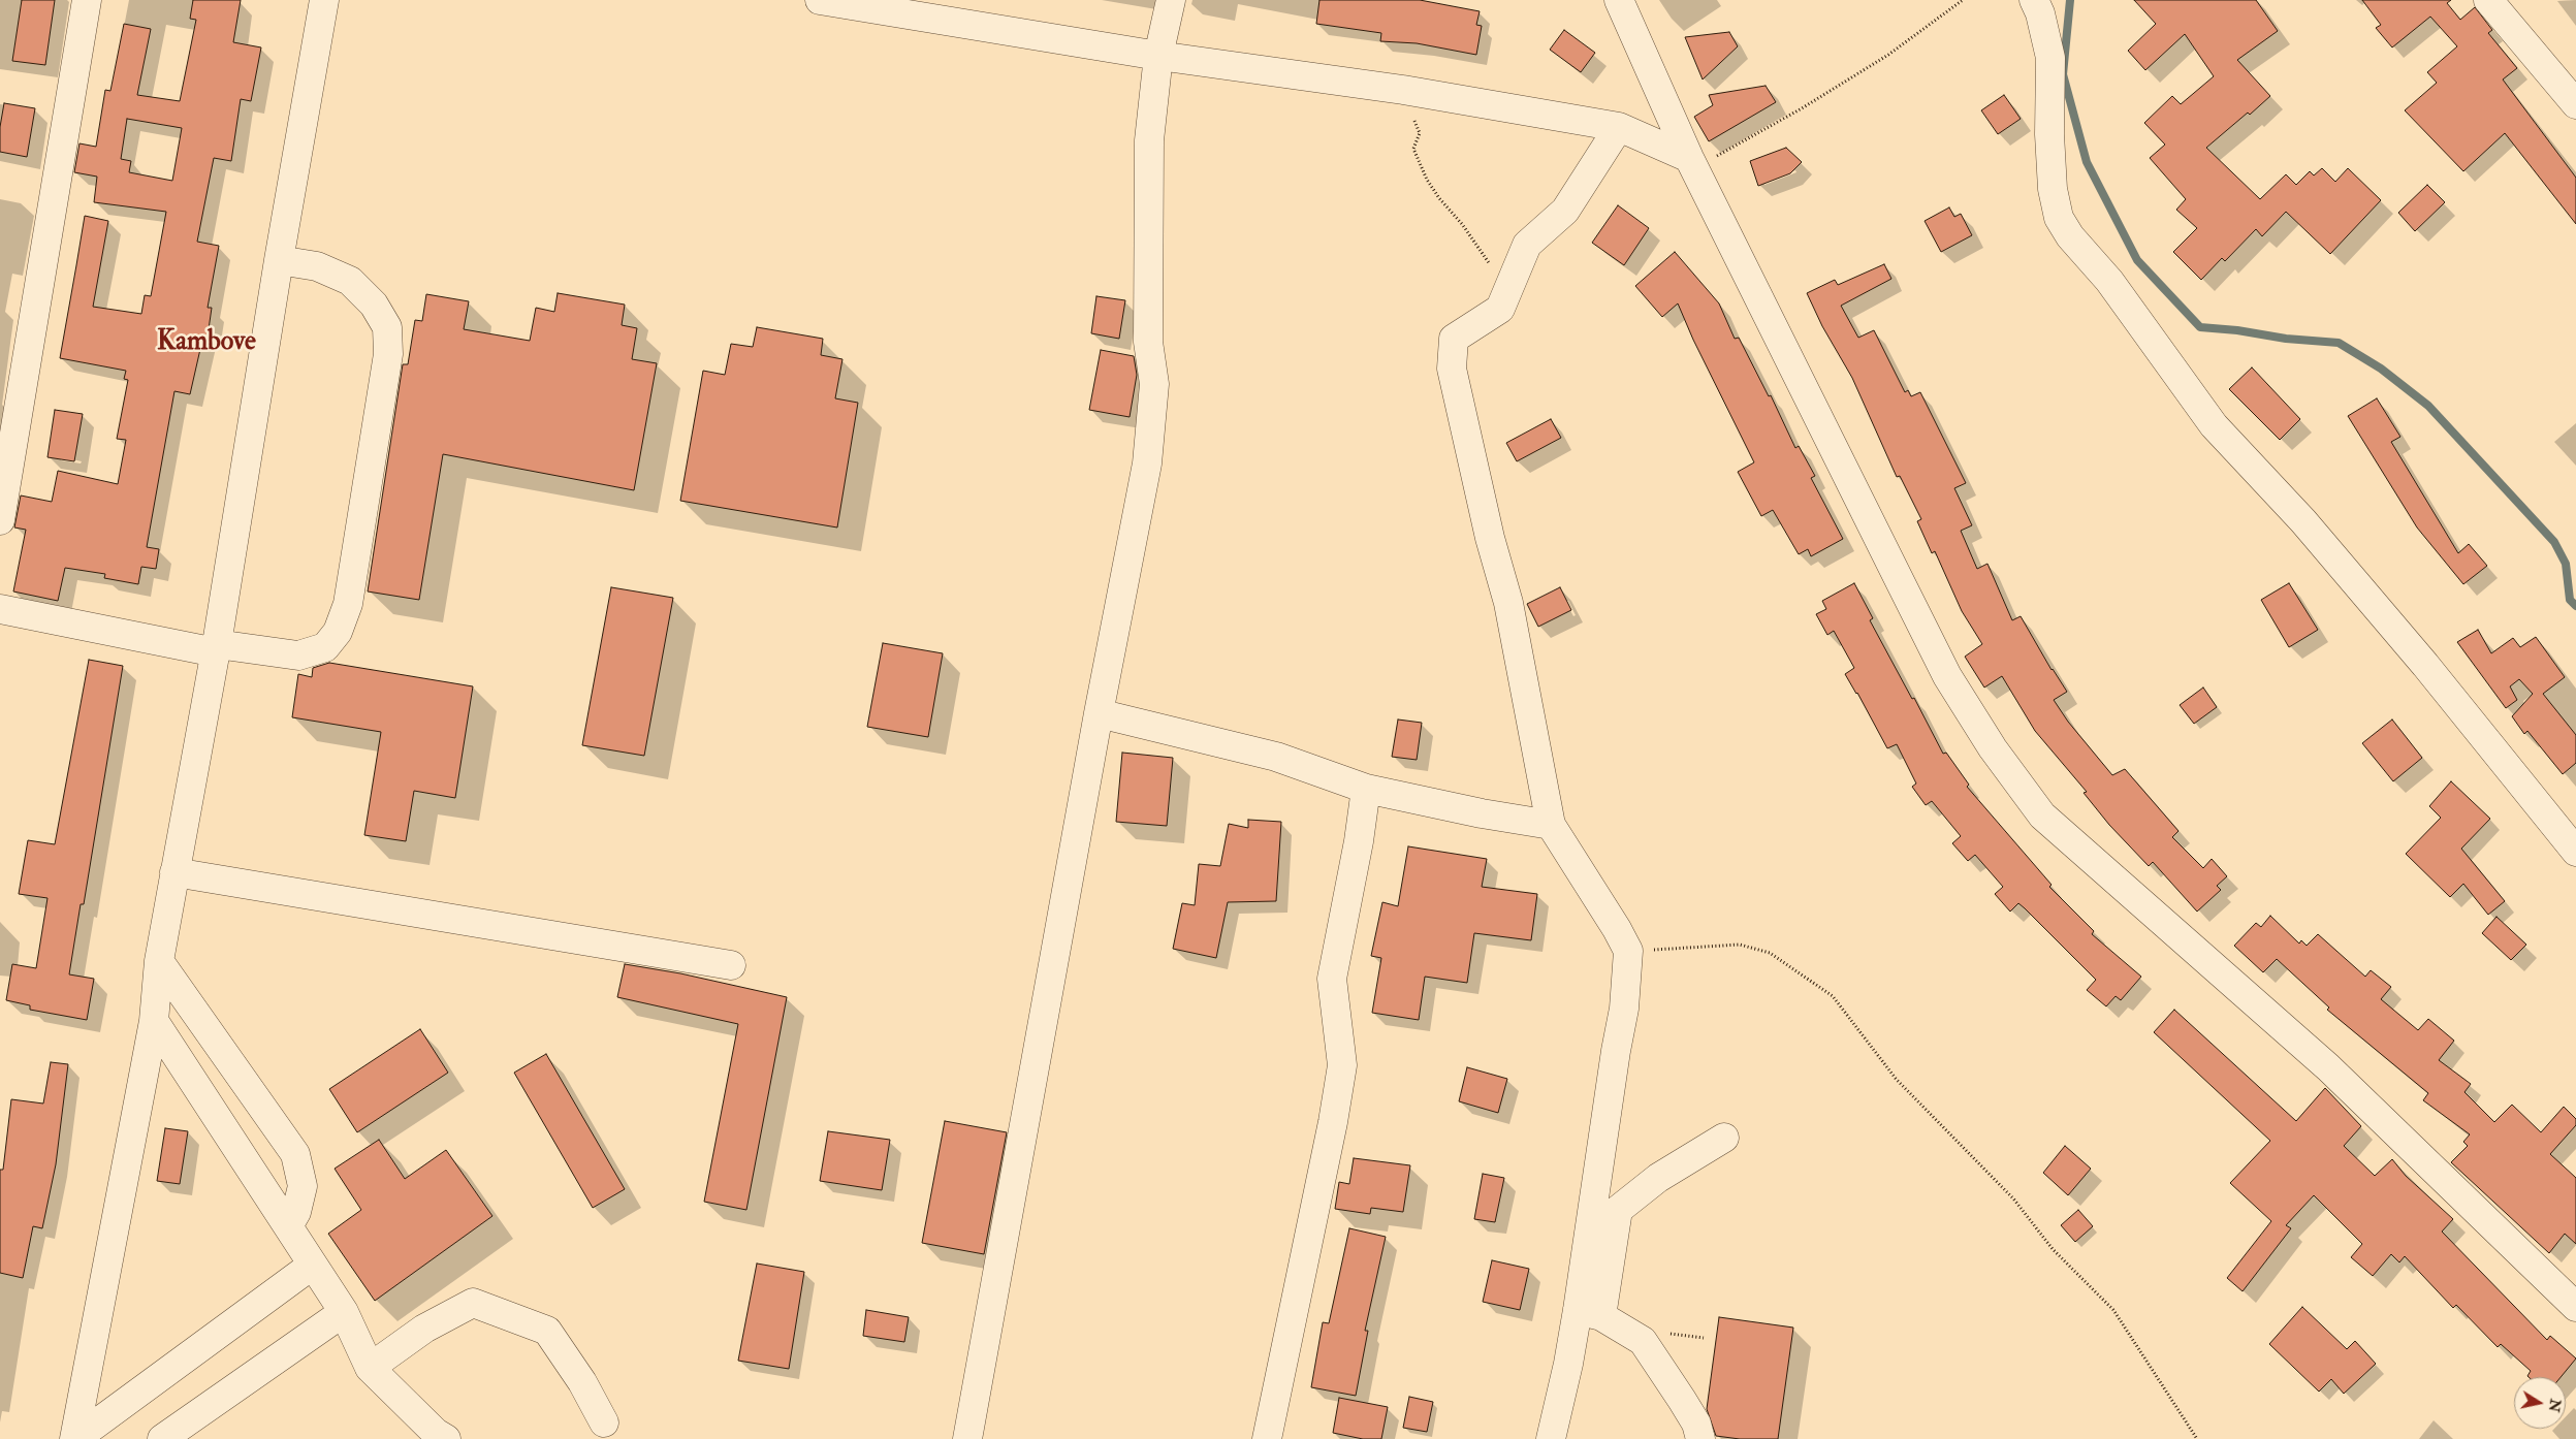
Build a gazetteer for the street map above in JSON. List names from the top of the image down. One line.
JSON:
{"districts":["Kambove"],"north":"right"}
